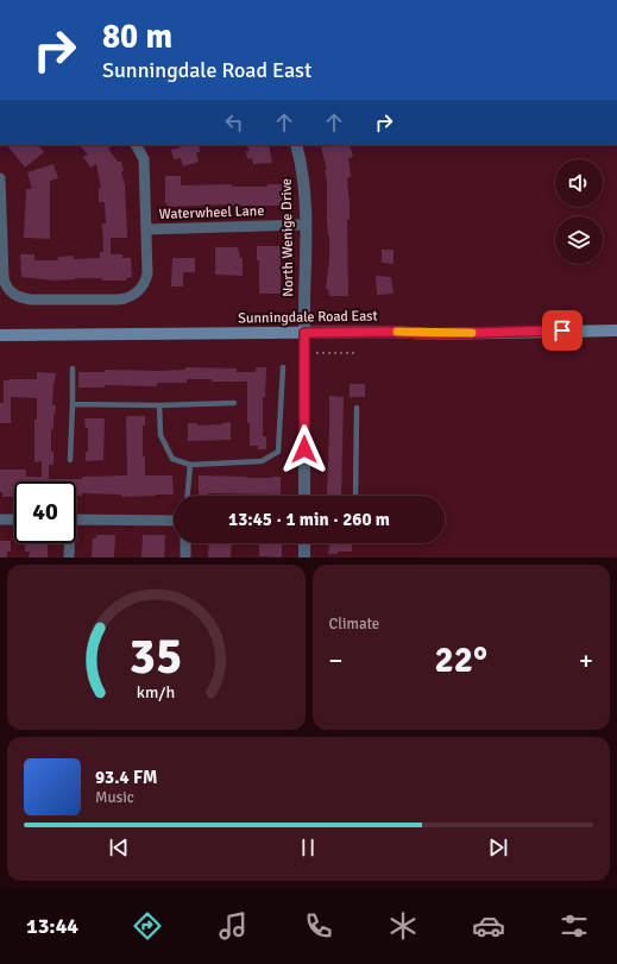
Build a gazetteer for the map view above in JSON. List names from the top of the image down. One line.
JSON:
{"streets":{"main road":["Sunningdale Road East"],"street":["Waterwheel Lane","North Wenige Drive"]},"crossings":[["Waterwheel Lane","North Wenige Drive"],["North Wenige Drive","Sunningdale Road East"]],"page":{"turn":["80 m","Sunningdale Road East"],"limit":"40","trip":"13:45 · 1 min · 260 m","tile":"Climate","heat":["−","22°","+"],"song":["93.4 FM","Music"],"tabs":"13:44","gauge":["35","km/h"]}}
